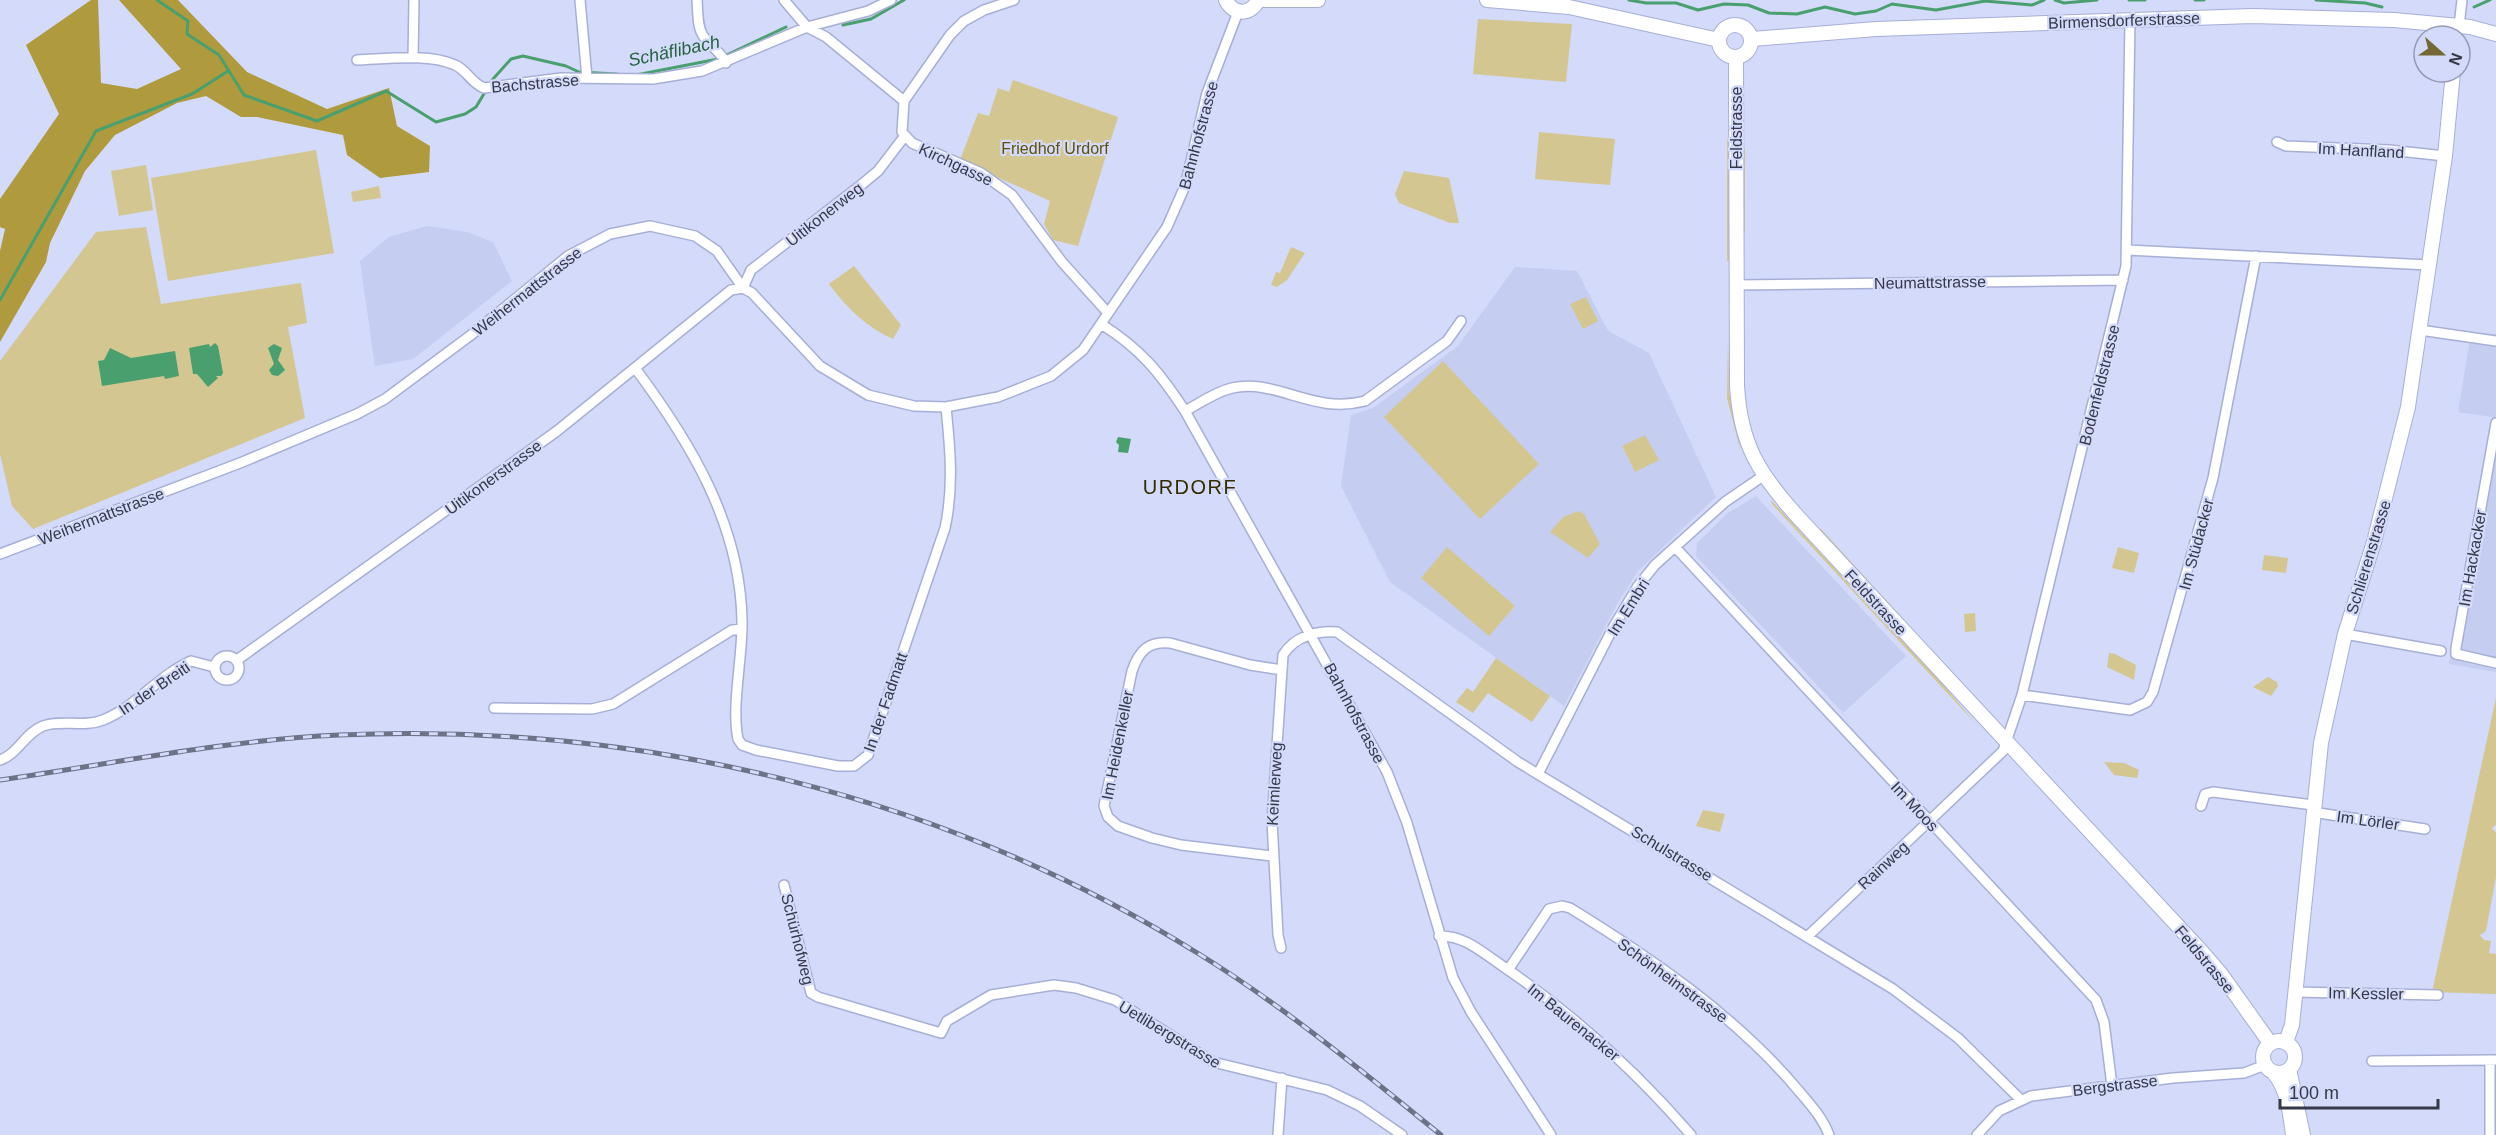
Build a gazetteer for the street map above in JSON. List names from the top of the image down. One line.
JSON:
{"streets":{"main road":["Birmensdorferstrasse","Feldstrasse","Schlierenstrasse"],"street":["Bachstrasse","Bahnhofstrasse","Im Hanfland","Kirchgasse","Uitikonerweg","Neumattstrasse","Weihermattstrasse","Bodenfeldstrasse","Uitikonerstrasse","Im Stüdacker","Im Hackacker","Im Embri","In der Breiti","In der Fadmatt","Im Heidenkeller","Keimlerweg","Im Moos","Im Lörler","Schulstrasse","Rainweg","Schürhofweg","Schönheimstrasse","Im Kessler","Im Baurenacker","Uetlibergstrasse","Bergstrasse"]},"crossings":[["Birmensdorferstrasse","Feldstrasse"],["Birmensdorferstrasse","Bodenfeldstrasse"],["Feldstrasse","Neumattstrasse"],["Feldstrasse","Bodenfeldstrasse"],["Feldstrasse","Schlierenstrasse"],["Feldstrasse","Im Embri"],["Feldstrasse","Rainweg"],["Feldstrasse","Bergstrasse"],["Bahnhofstrasse","Kirchgasse"],["Bahnhofstrasse","Weihermattstrasse"],["Bahnhofstrasse","Keimlerweg"],["Bahnhofstrasse","Schulstrasse"],["Bahnhofstrasse","Im Baurenacker"],["Im Hanfland","Schlierenstrasse"],["Kirchgasse","Uitikonerweg"],["Kirchgasse","Weihermattstrasse"],["Uitikonerweg","Weihermattstrasse"],["Uitikonerweg","Uitikonerstrasse"],["Neumattstrasse","Bodenfeldstrasse"],["Weihermattstrasse","Uitikonerstrasse"],["Weihermattstrasse","In der Fadmatt"],["Bodenfeldstrasse","Im Stüdacker"],["Bodenfeldstrasse","Rainweg"],["Uitikonerstrasse","In der Breiti"],["Uitikonerstrasse","In der Fadmatt"],["Schlierenstrasse","Im Lörler"],["Schlierenstrasse","Im Kessler"],["Schlierenstrasse","Bergstrasse"],["Im Embri","Im Moos"],["Im Embri","Schulstrasse"],["Im Heidenkeller","Keimlerweg"],["Keimlerweg","Schulstrasse"],["Im Moos","Rainweg"],["Im Moos","Bergstrasse"],["Schulstrasse","Rainweg"],["Schulstrasse","Bergstrasse"],["Schürhofweg","Uetlibergstrasse"],["Schönheimstrasse","Im Baurenacker"]],"districts":["URDORF"],"water":["Schäflibach"],"parks":["Friedhof Urdorf"],"scale_bar":"100 m","north":"right"}
